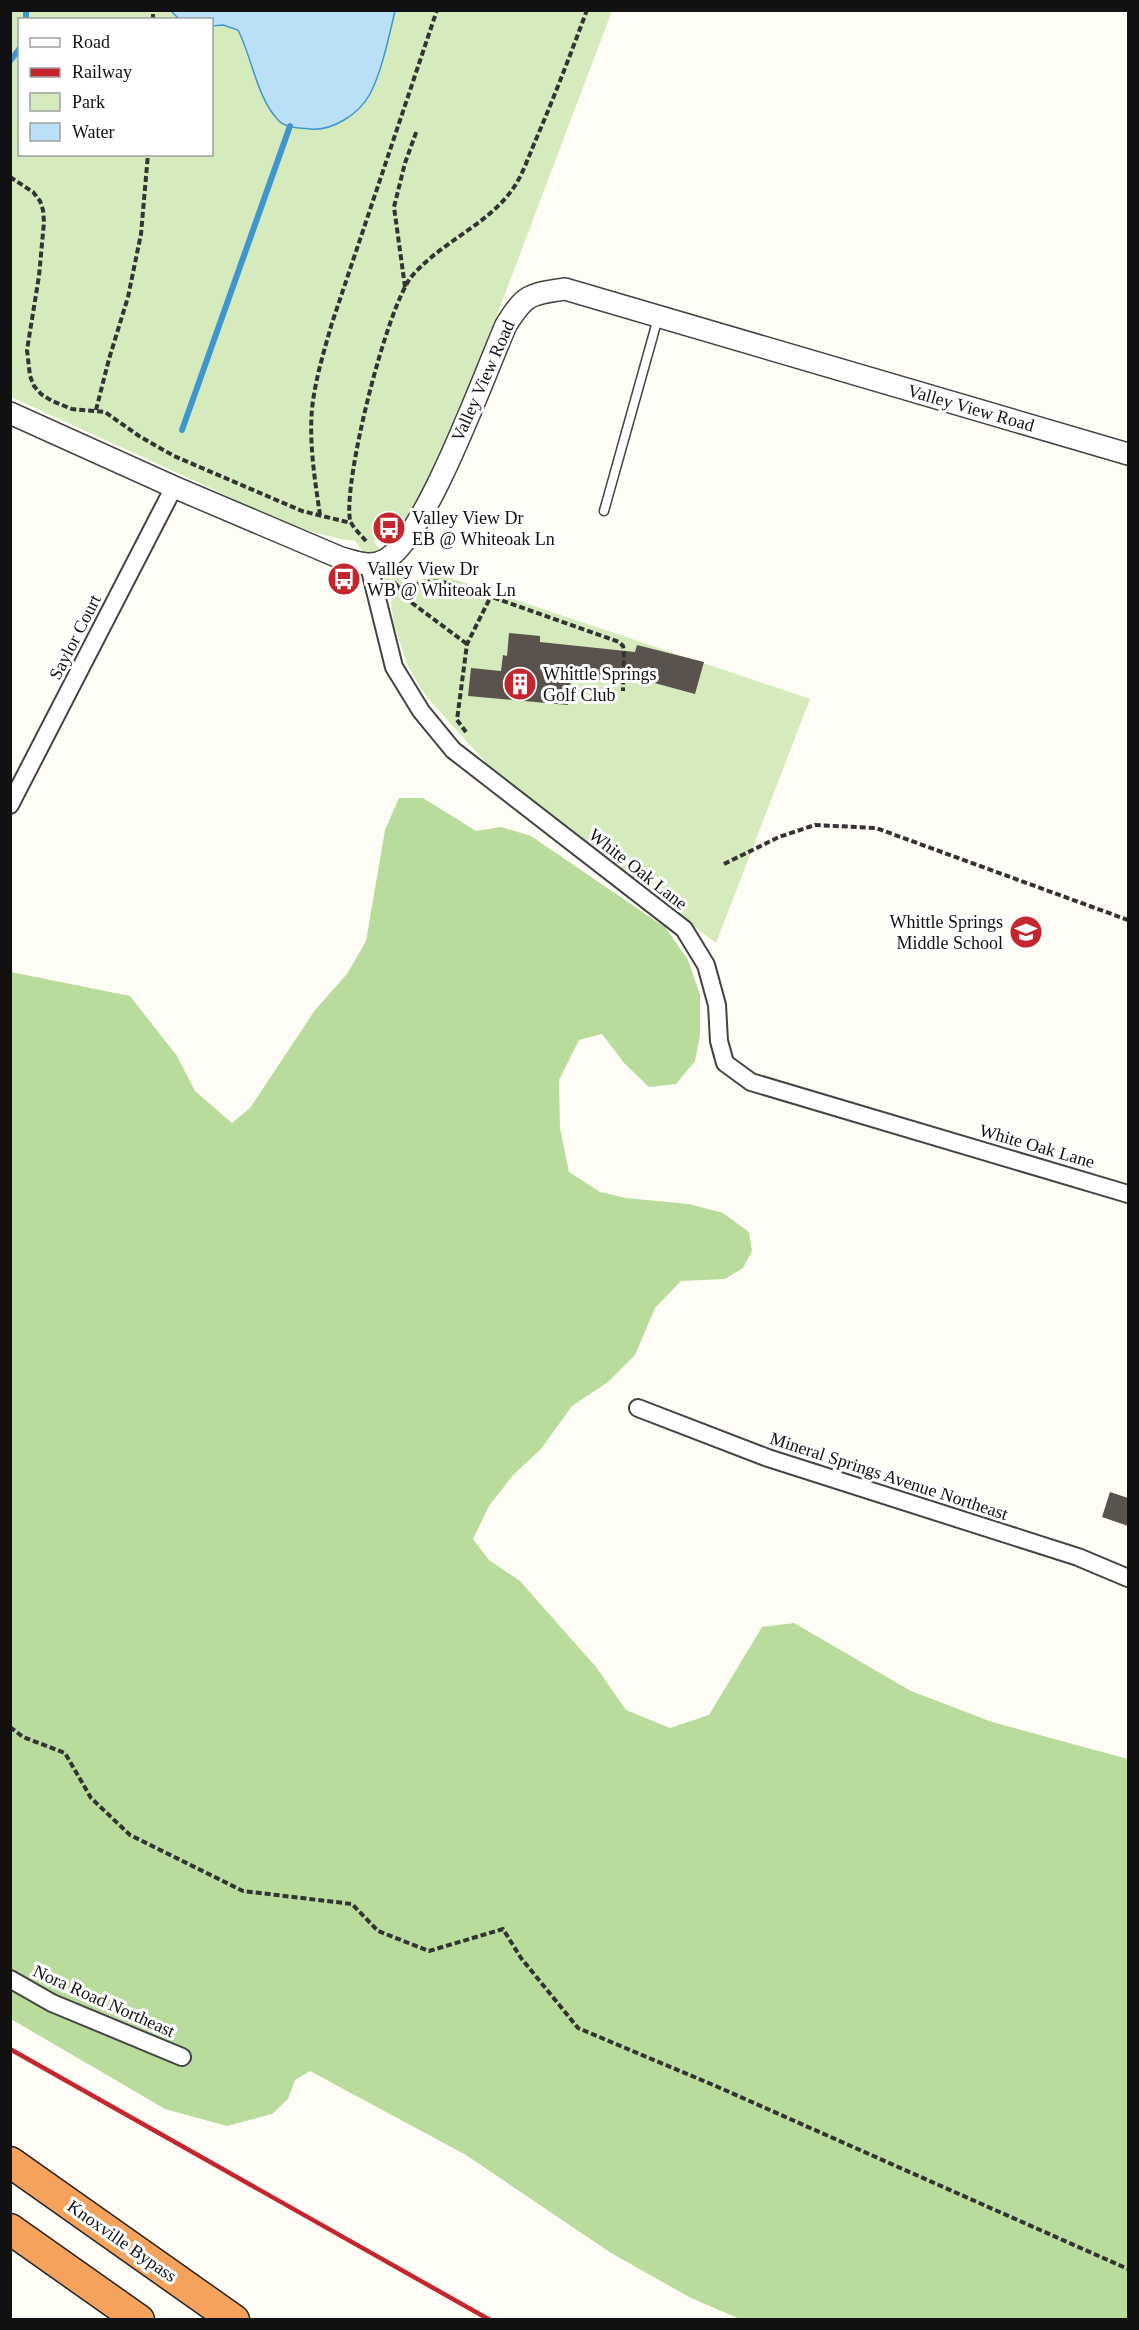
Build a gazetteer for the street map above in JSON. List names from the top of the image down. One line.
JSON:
{"streets":{"highway":["Knoxville Bypass"],"street":["Valley View Road","Saylor Court","White Oak Lane","Mineral Springs Avenue Northeast","Nora Road Northeast"]},"crossings":[["Valley View Road","White Oak Lane"]],"places":{"bus stop":["Valley View Dr EB @ Whiteoak Ln","Valley View Dr WB @ Whiteoak Ln"],"building":["Whittle Springs Golf Club"],"school or university":["Whittle Springs Middle School"]},"legend":["Road","Railway","Park","Water"]}
